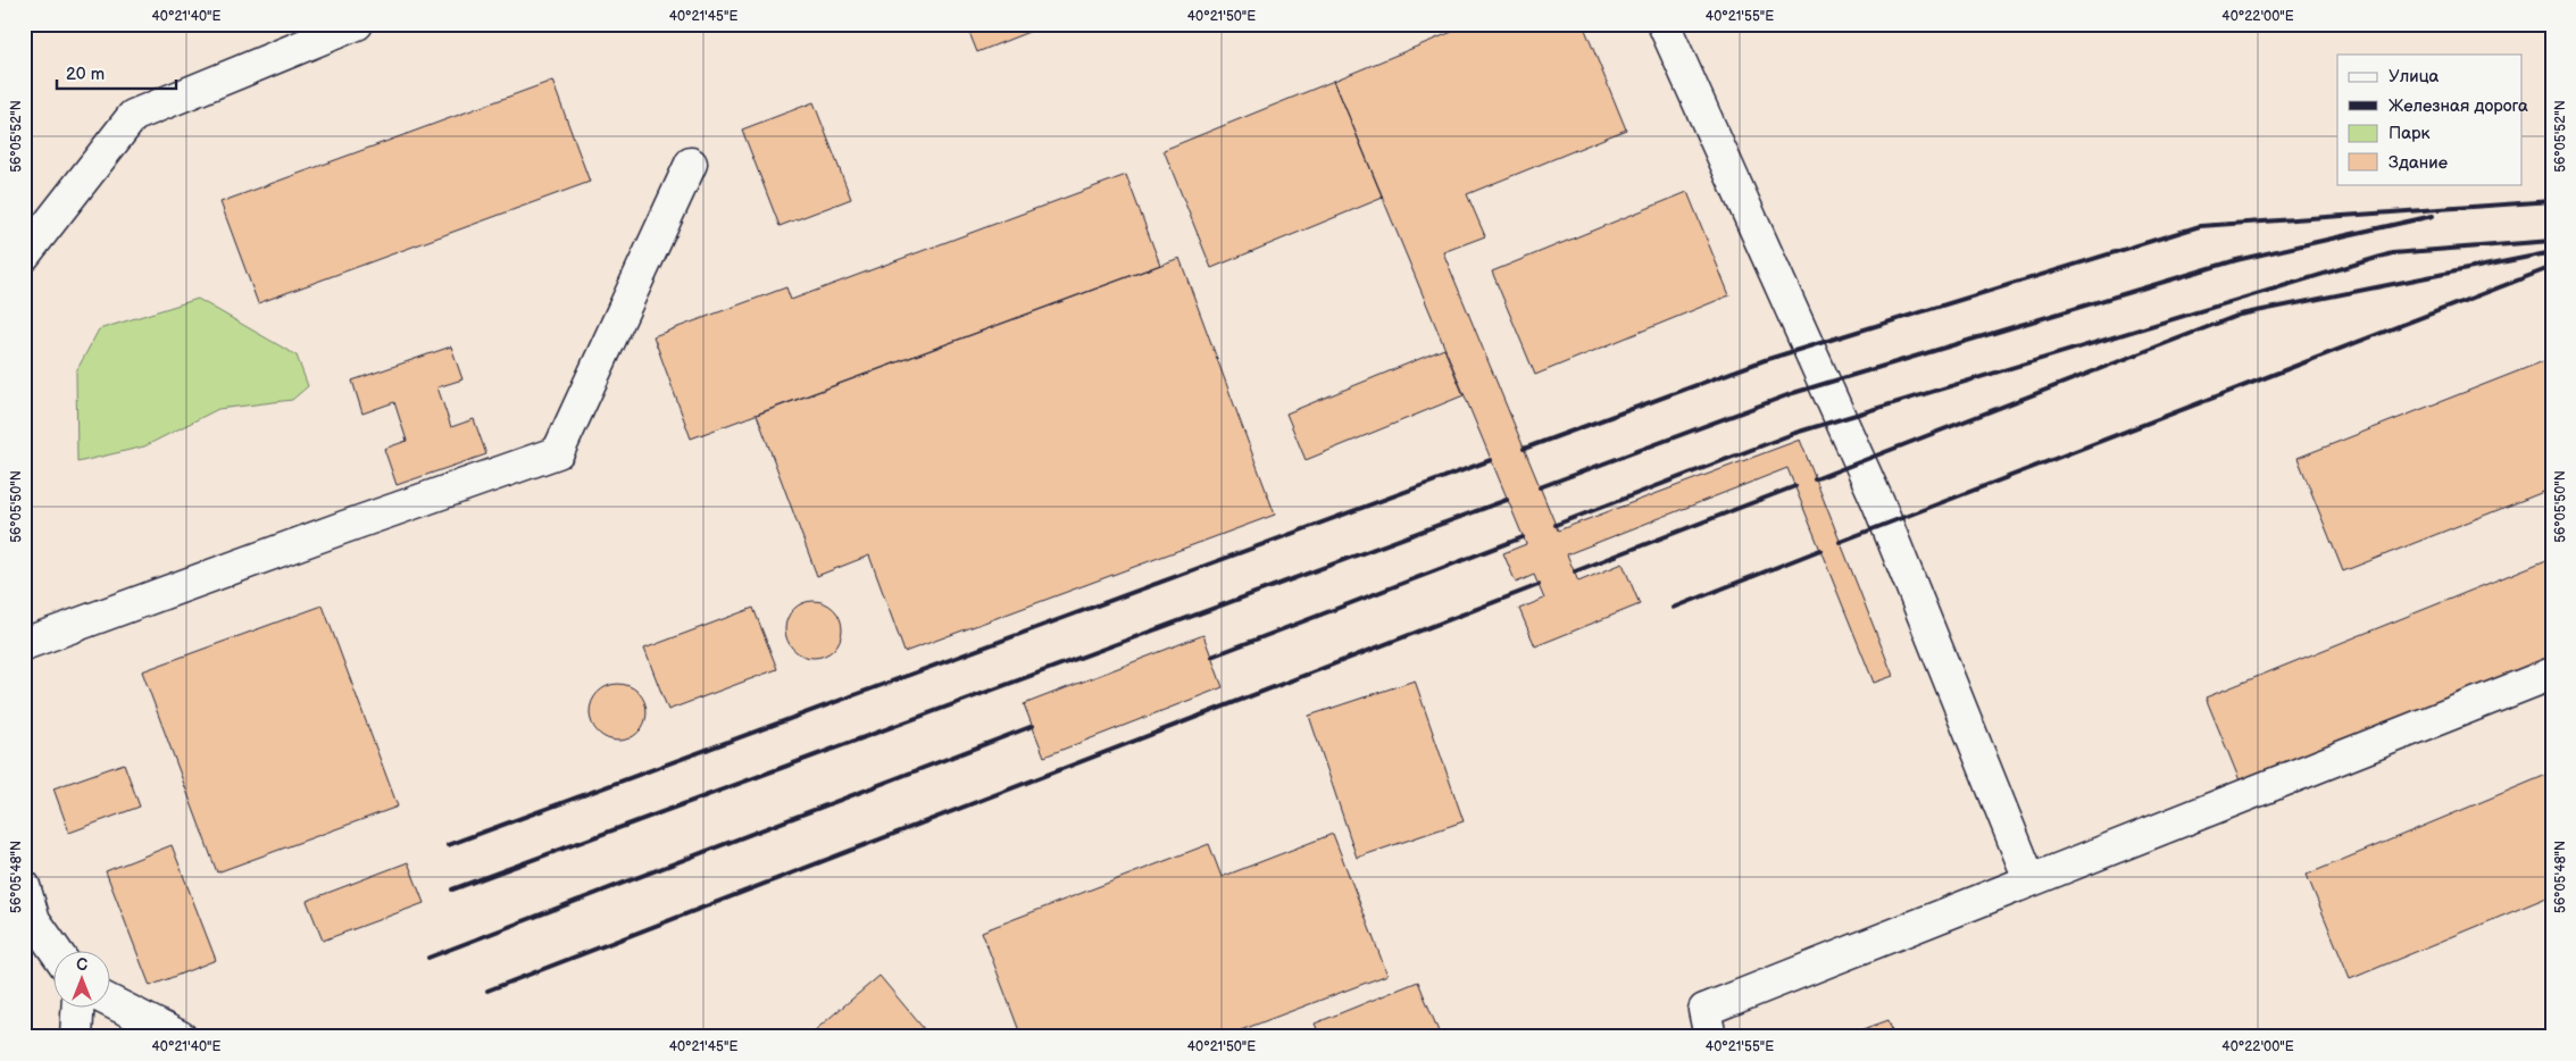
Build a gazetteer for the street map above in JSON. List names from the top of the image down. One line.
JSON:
{"legend":["Улица","Железная дорога","Парк","Здание"],"scale_bar":"20 m","north":"top","coordinates":["40°21'40\"E","40°21'45\"E","40°21'50\"E","40°21'55\"E","40°22'00\"E","56°05'52\"N","56°05'50\"N","56°05'48\"N"]}
